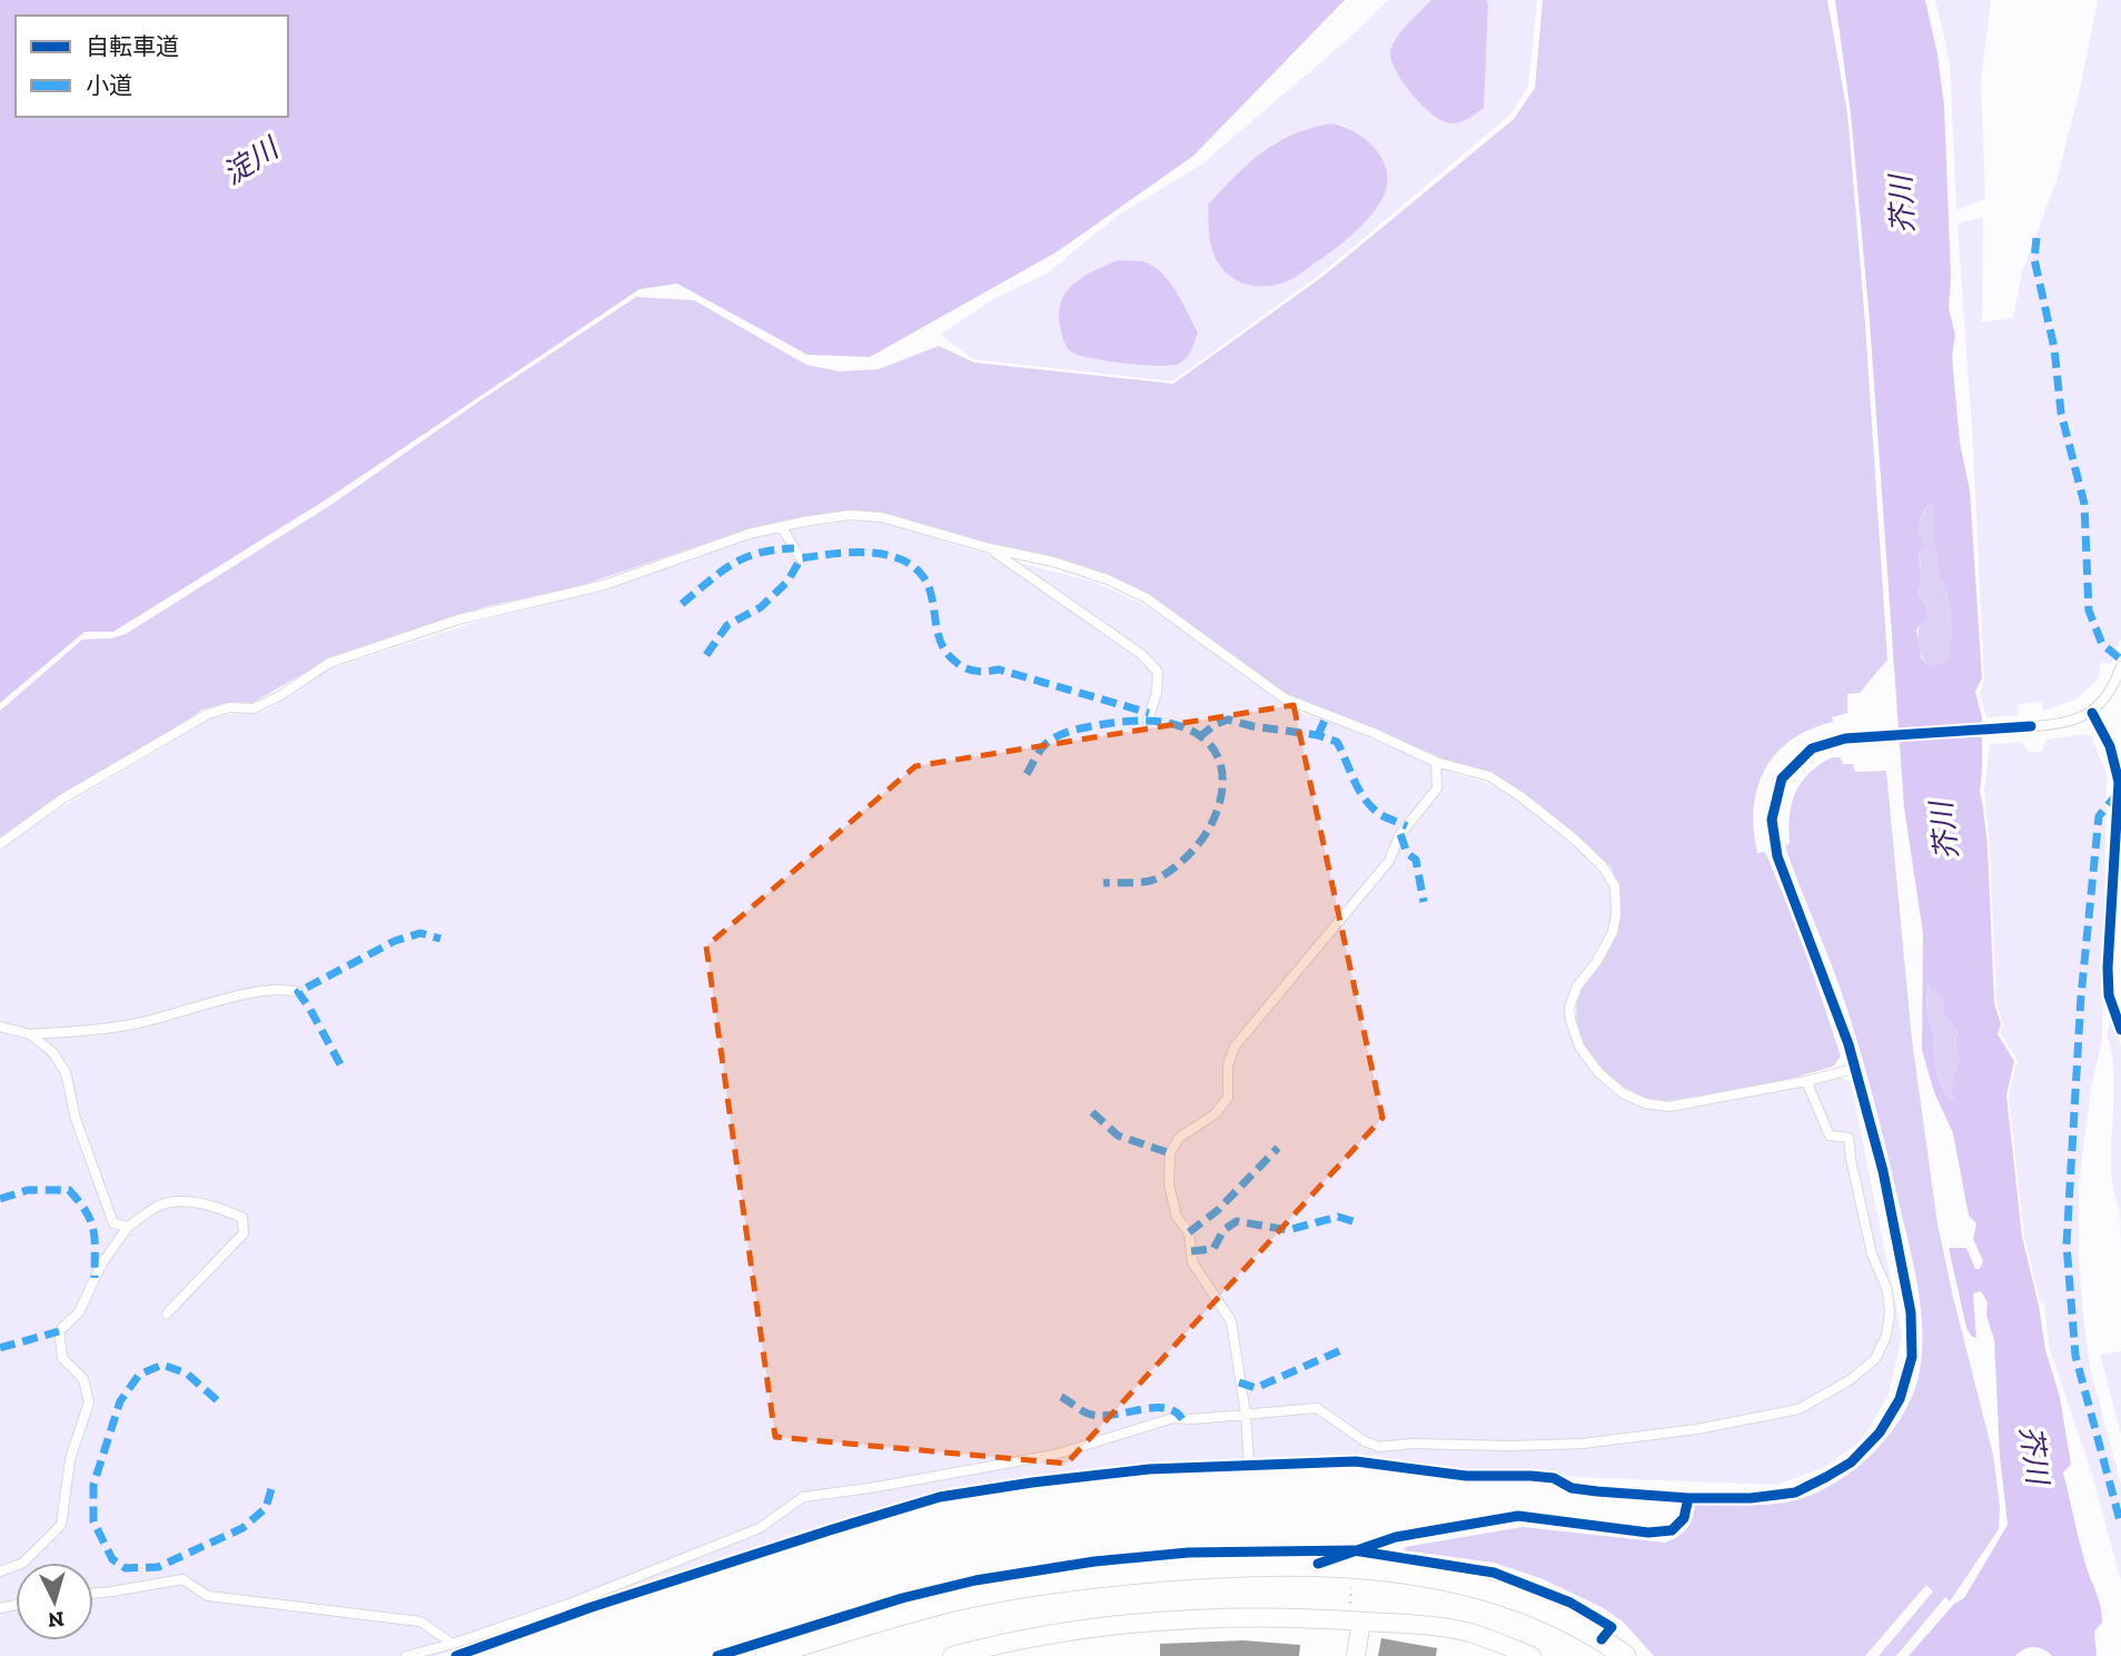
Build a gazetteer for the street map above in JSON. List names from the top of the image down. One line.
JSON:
{"water":["淀川","芥川"],"legend":["自転車道","小道"],"north":"bottom"}
